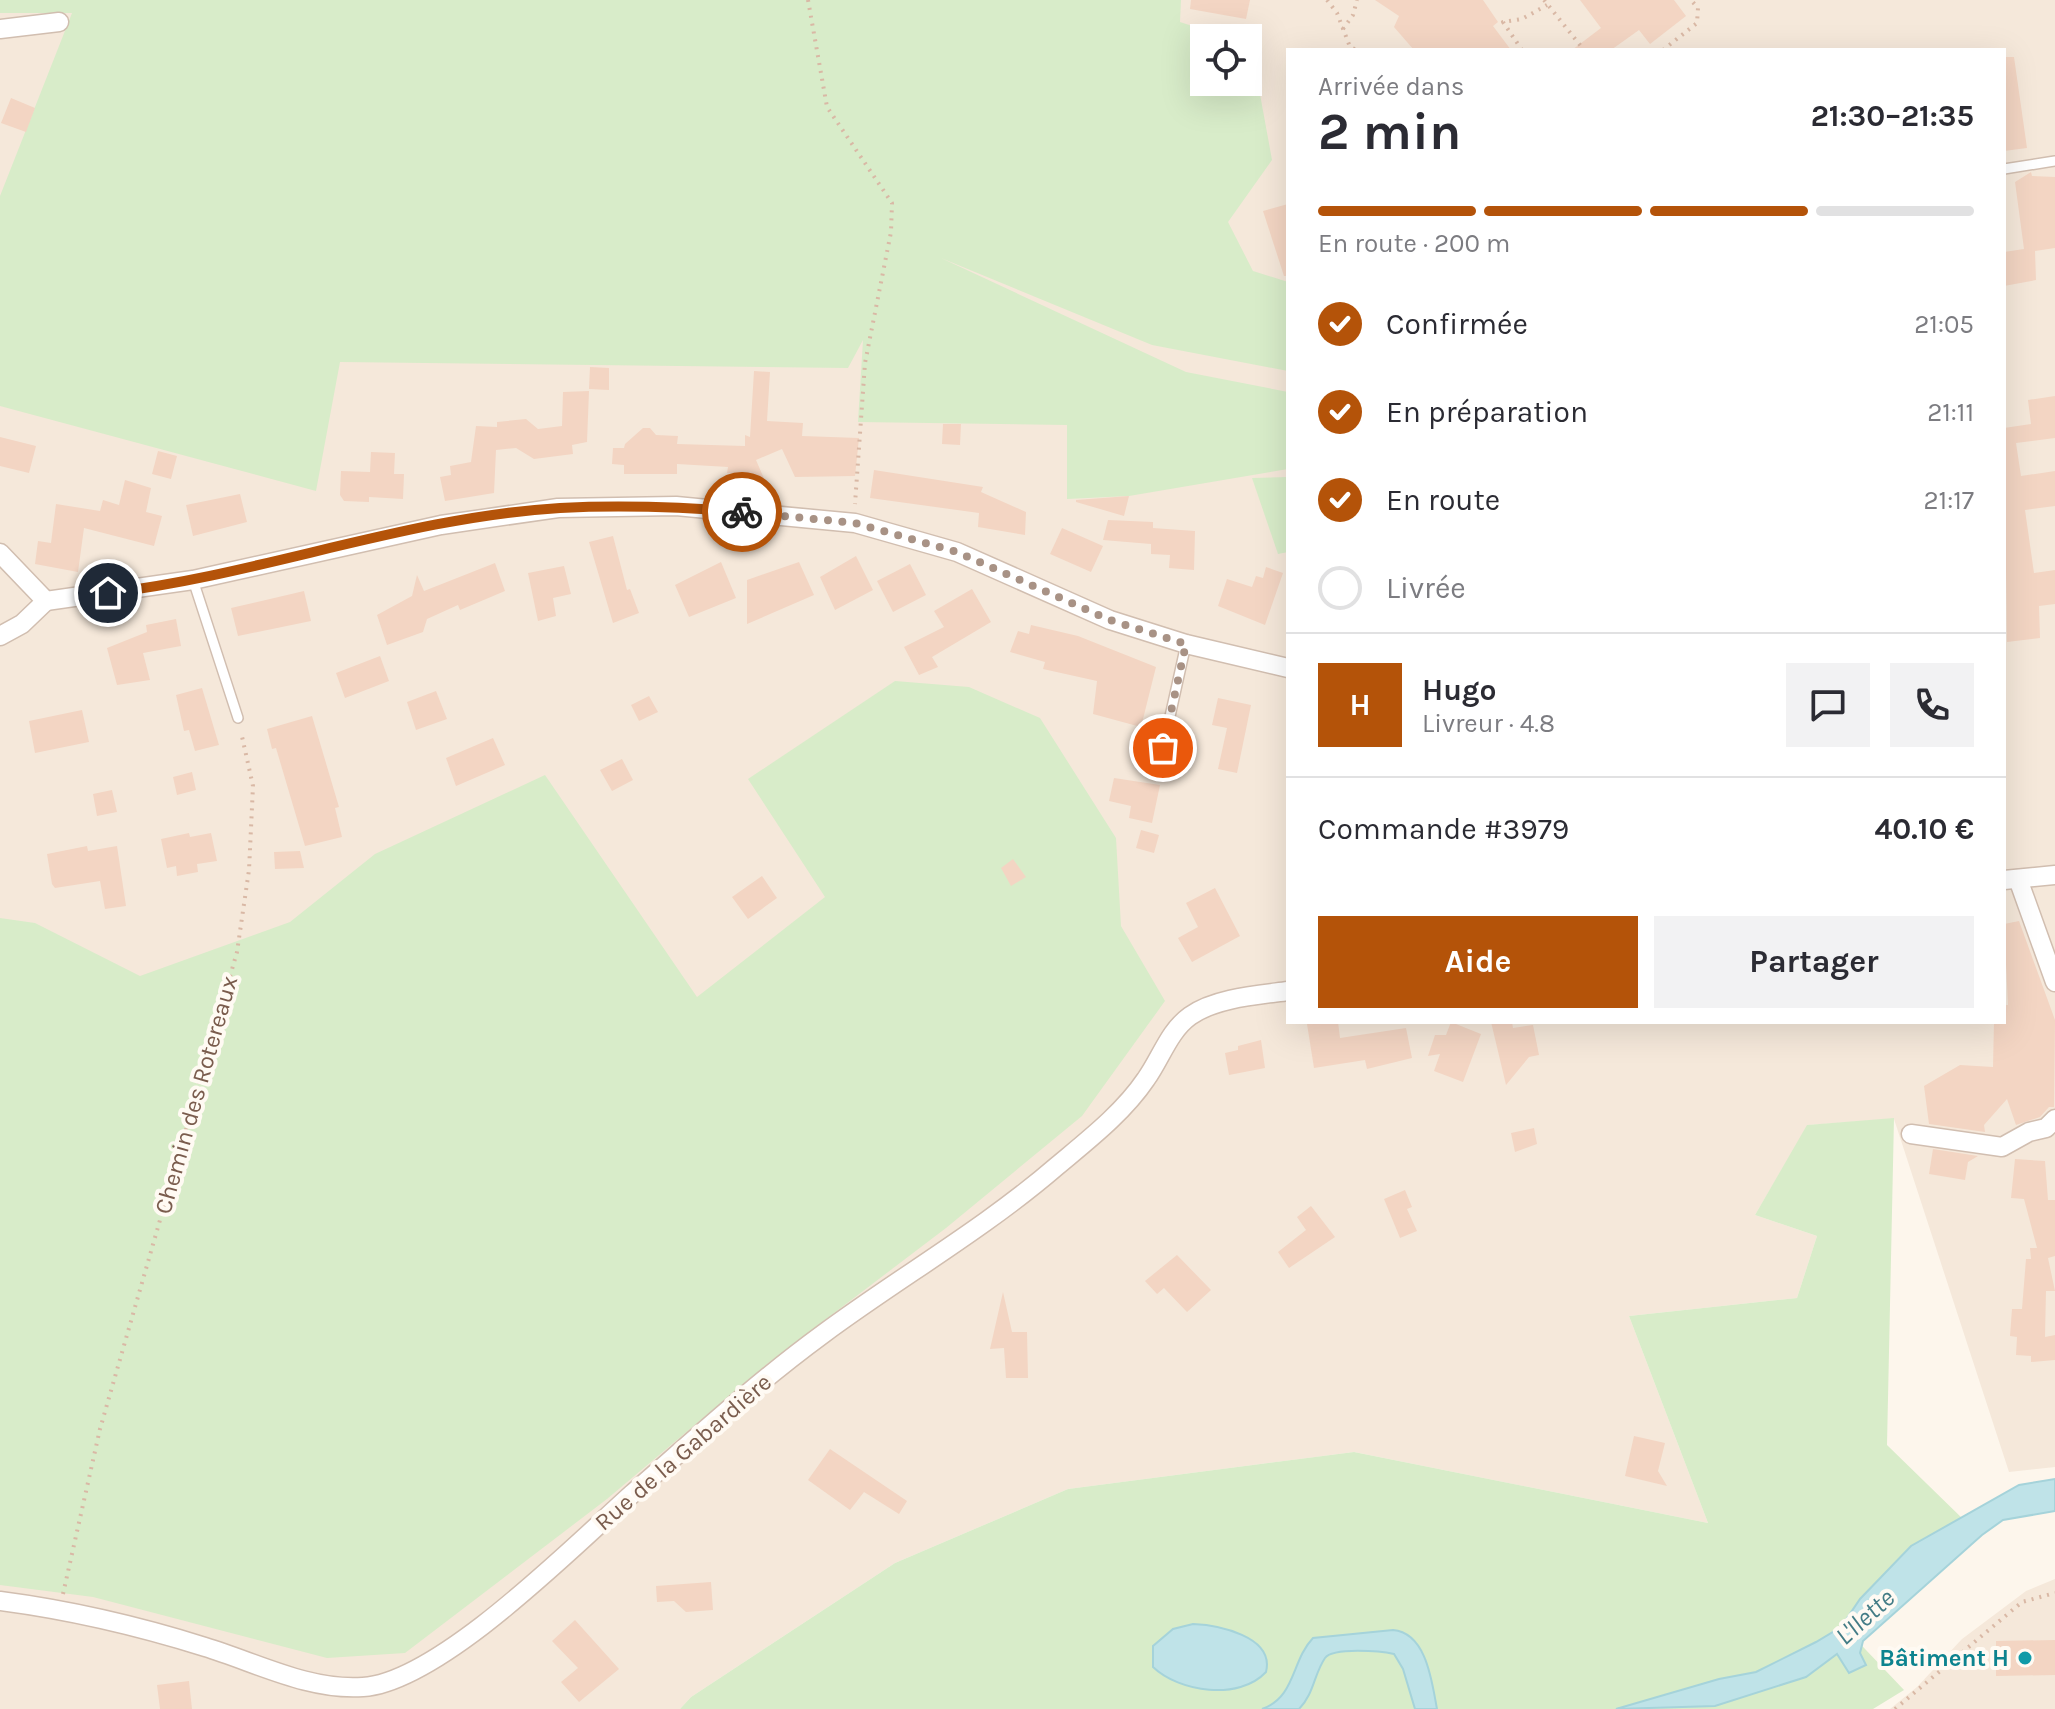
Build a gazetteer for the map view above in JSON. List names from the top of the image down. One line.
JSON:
{"streets":{"street":["Rue de la Gabardière"],"path":["Chemin des Rotereaux"]},"crossings":[["Chemin des Rotereaux","Rue de la Gabardière"]],"water":["L'Ilette"],"places":["Bâtiment H"],"page":{"heading":["2 min","Arrivée dans","21:30–21:35"],"panel":["Hugo","Livreur · 4.8","Commande #3979","40.10 €"],"bar":"En route · 200 m","list":[["Confirmée","21:05"],["En préparation","21:11"],["En route","21:17"],"Livrée"],"round":"H","buttons":["Aide","Partager"]}}
